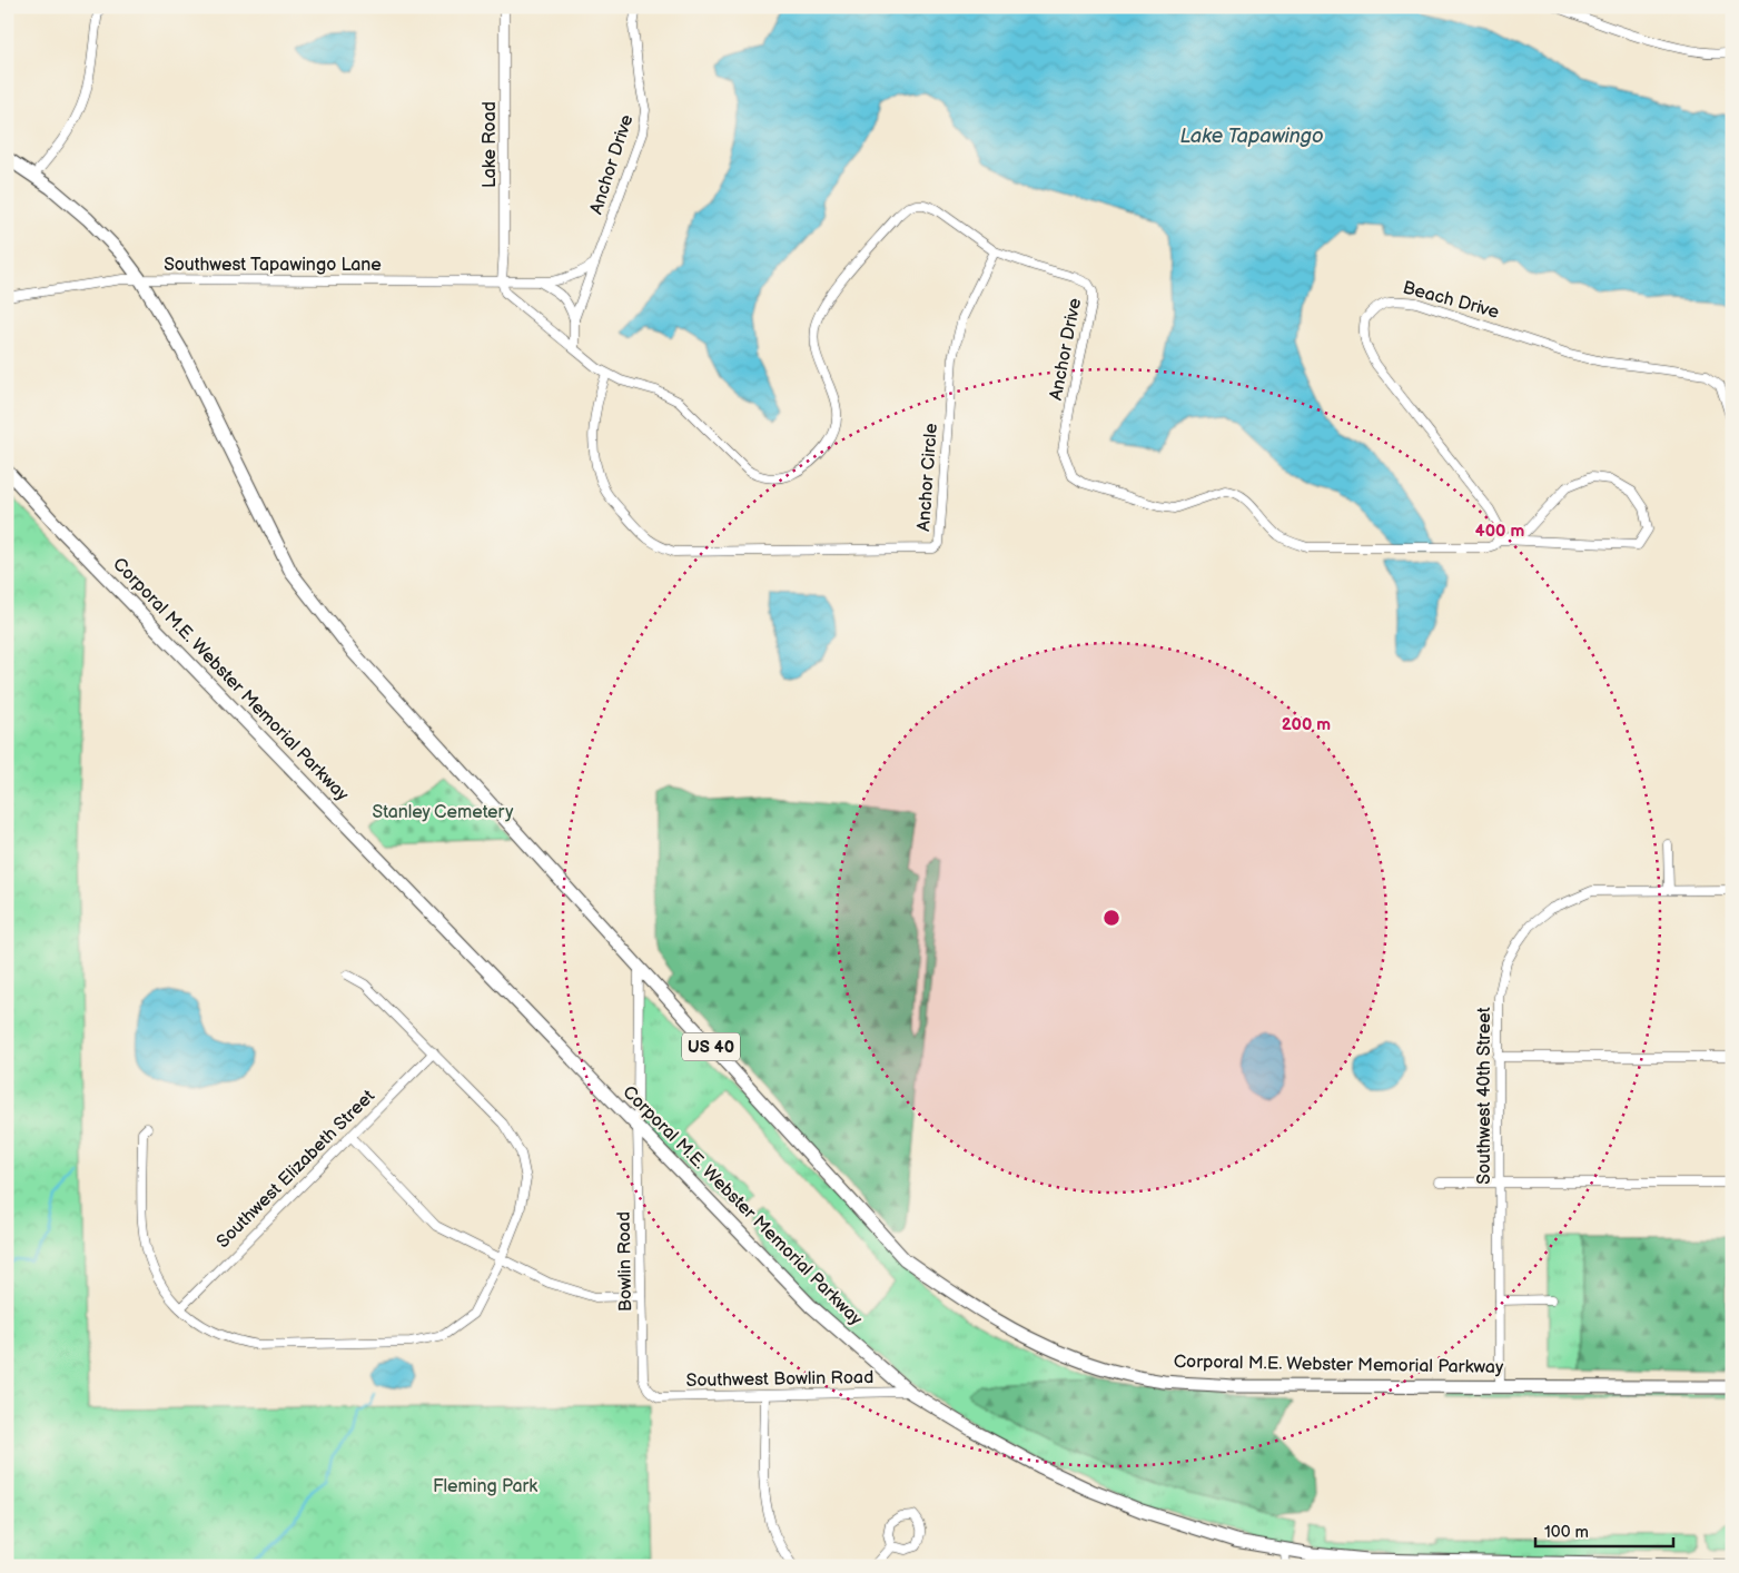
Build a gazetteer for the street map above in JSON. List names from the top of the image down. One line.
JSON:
{"streets":{"main road":["Corporal M.E. Webster Memorial Parkway","US 40"],"street":["Lake Road","Anchor Drive","Southwest Tapawingo Lane","Beach Drive","Anchor Circle","Southwest 40th Street","Southwest Elizabeth Street","Bowlin Road","Southwest Bowlin Road"]},"crossings":[["Lake Road","Southwest Tapawingo Lane"],["Anchor Drive","Southwest Tapawingo Lane"],["Anchor Drive","Beach Drive"],["Anchor Drive","Anchor Circle"],["Southwest Tapawingo Lane","Corporal M.E. Webster Memorial Parkway"],["Corporal M.E. Webster Memorial Parkway","Southwest 40th Street"],["Corporal M.E. Webster Memorial Parkway","Bowlin Road"],["Corporal M.E. Webster Memorial Parkway","Southwest Bowlin Road"],["Bowlin Road","Southwest Bowlin Road"]],"water":["Lake Tapawingo"],"parks":["Stanley Cemetery","Fleming Park"],"scale_bar":"100 m","rings":["400 m","200 m"]}
